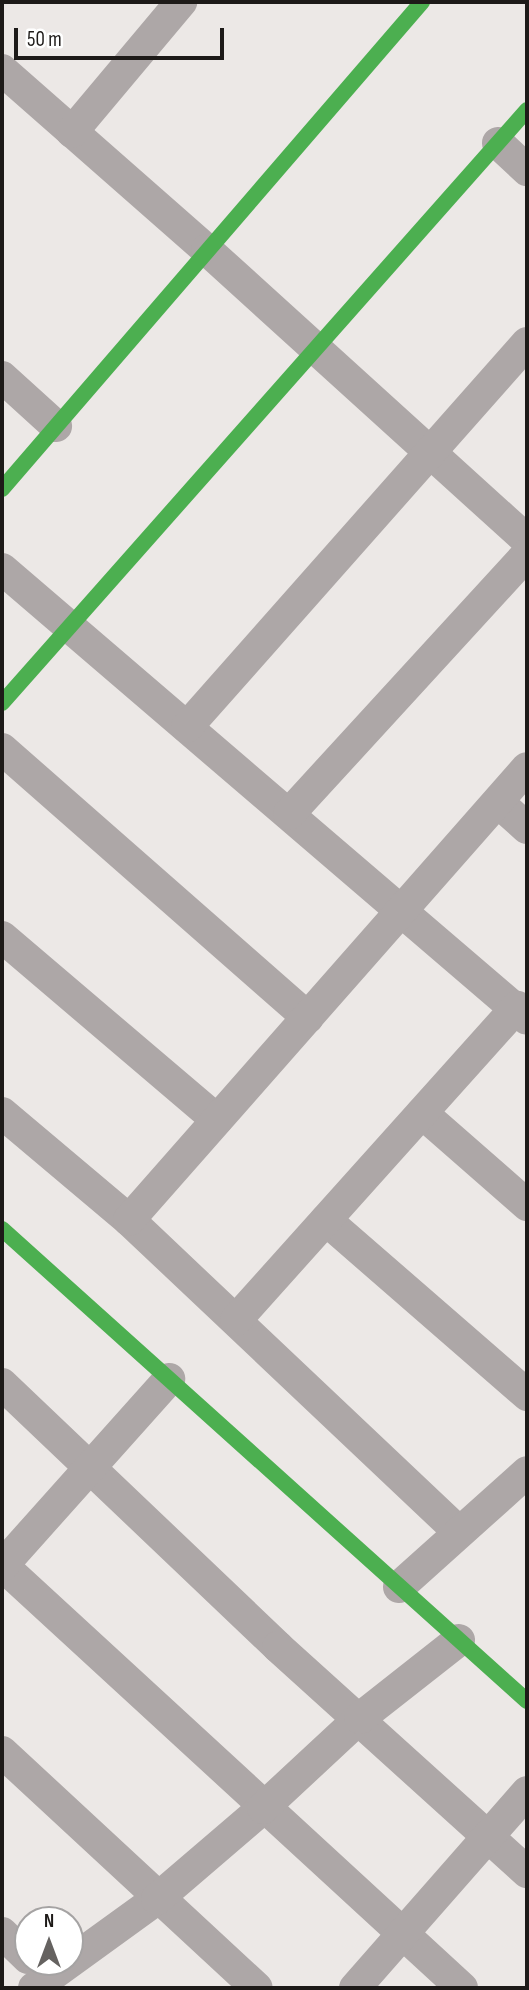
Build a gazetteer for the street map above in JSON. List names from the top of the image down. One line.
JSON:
{"scale_bar":"50 m","north":"top"}
